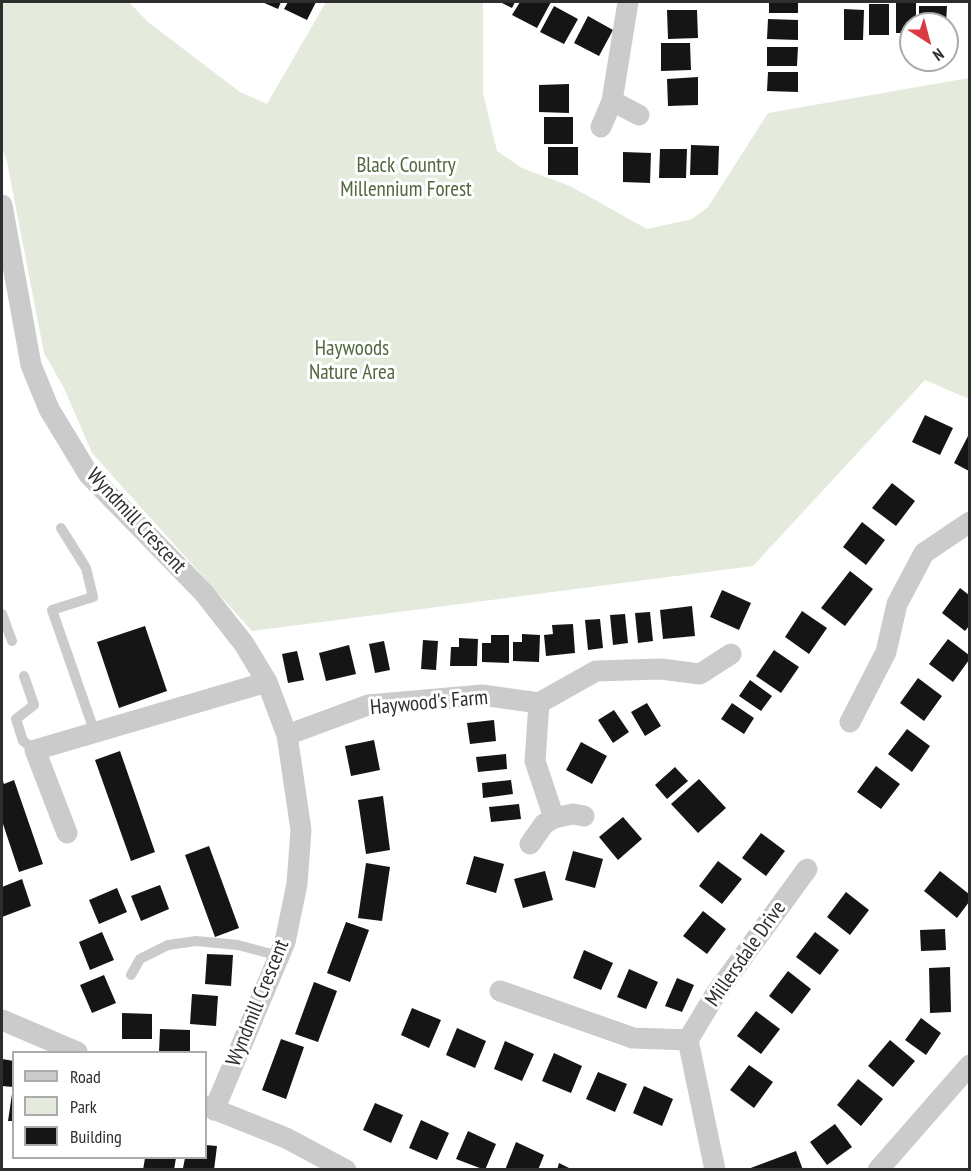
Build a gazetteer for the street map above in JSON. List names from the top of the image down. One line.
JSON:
{"streets":{"street":["Wyndmill Crescent","Haywood's Farm","Millersdale Drive"]},"crossings":[["Wyndmill Crescent","Haywood's Farm"]],"parks":["Black Country Millennium Forest","Haywoods Nature Area"],"legend":["Road","Park","Building"],"north":"bottom right"}
